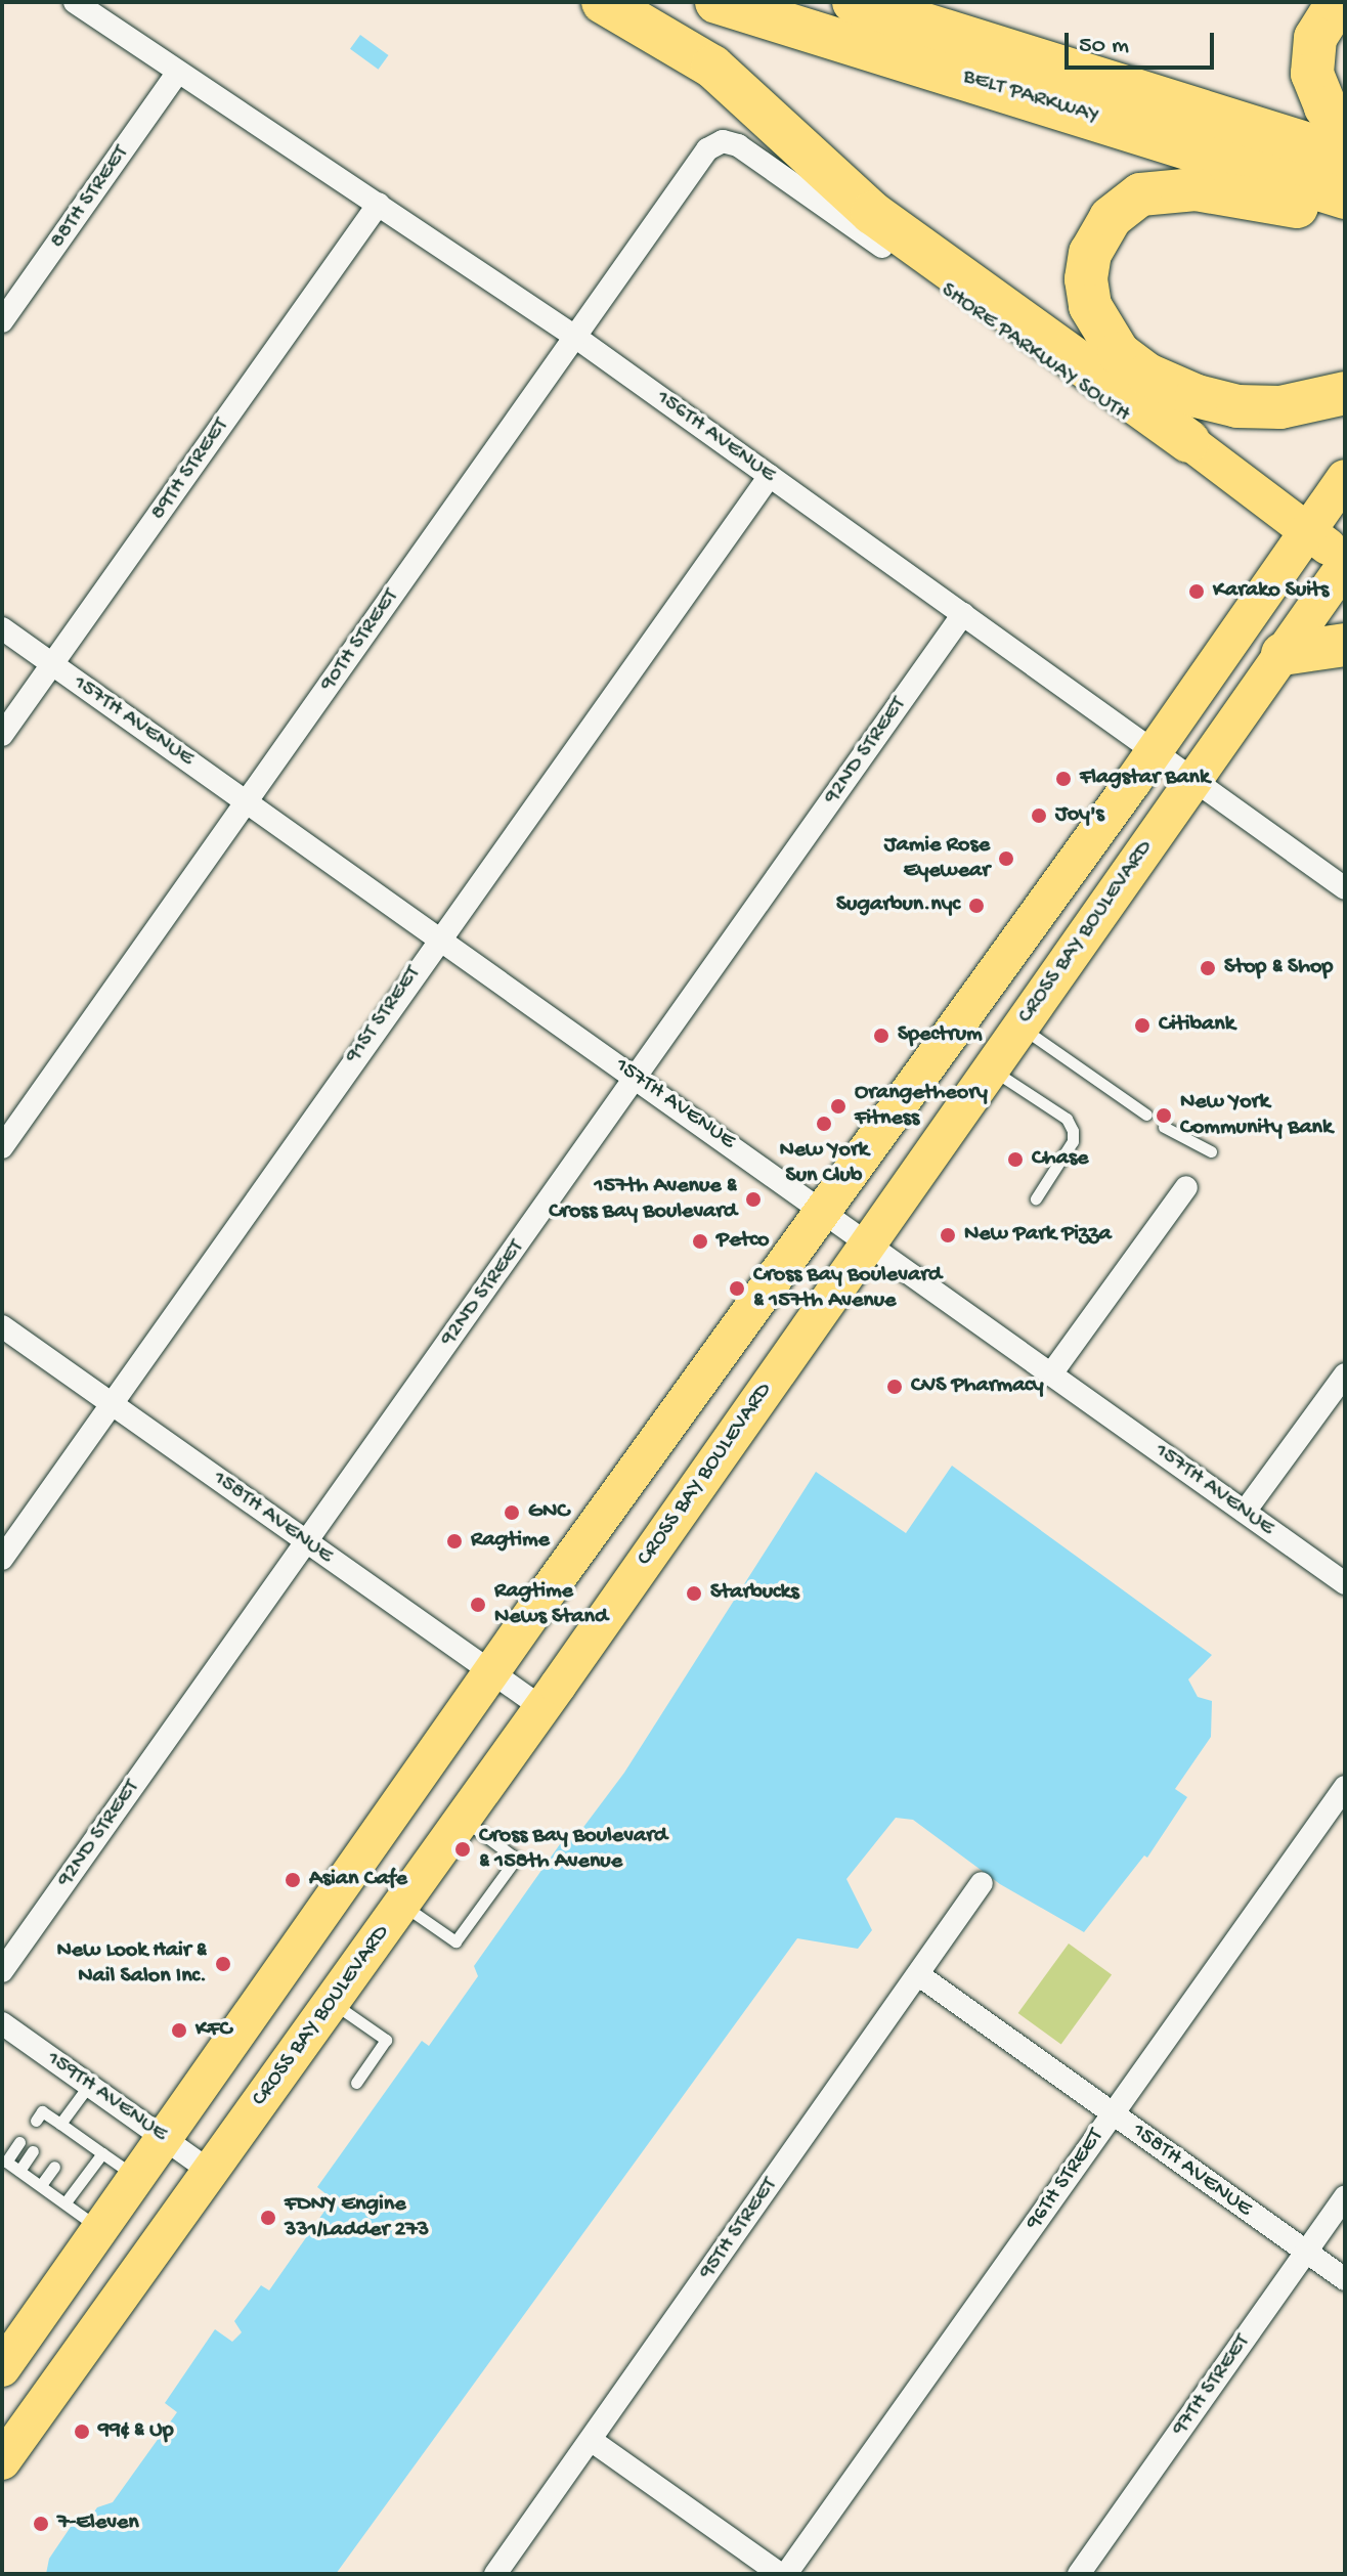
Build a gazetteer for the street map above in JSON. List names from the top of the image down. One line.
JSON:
{"streets":{"highway":["BELT PARKWAY"],"main road":["SHORE PARKWAY SOUTH","CROSS BAY BOULEVARD"],"street":["88TH STREET","156TH AVENUE","89TH STREET","90TH STREET","157TH AVENUE","92ND STREET","91ST STREET","158TH AVENUE","159TH AVENUE","96TH STREET","95TH STREET","97TH STREET"]},"crossings":[["88TH STREET","156TH AVENUE"],["SHORE PARKWAY SOUTH","90TH STREET"],["SHORE PARKWAY SOUTH","CROSS BAY BOULEVARD"],["156TH AVENUE","89TH STREET"],["156TH AVENUE","90TH STREET"],["156TH AVENUE","92ND STREET"],["156TH AVENUE","CROSS BAY BOULEVARD"],["156TH AVENUE","91ST STREET"],["89TH STREET","157TH AVENUE"],["90TH STREET","157TH AVENUE"],["157TH AVENUE","92ND STREET"],["157TH AVENUE","CROSS BAY BOULEVARD"],["157TH AVENUE","91ST STREET"],["92ND STREET","158TH AVENUE"],["CROSS BAY BOULEVARD","158TH AVENUE"],["CROSS BAY BOULEVARD","159TH AVENUE"],["91ST STREET","158TH AVENUE"],["158TH AVENUE","96TH STREET"],["158TH AVENUE","95TH STREET"],["158TH AVENUE","97TH STREET"]],"places":["Karako Suits","Flagstar Bank","Joy's","Jamie Rose Eyewear","Sugarbun.nyc","Stop & Shop","Citibank","Spectrum","Orangetheory Fitness","New York Community Bank","New York Sun Club","Chase","157th Avenue & Cross Bay Boulevard","New Park Pizza","Petco","Cross Bay Boulevard & 157th Avenue","CVS Pharmacy","GNC","Ragtime","Starbucks","Ragtime News Stand","Cross Bay Boulevard & 158th Avenue","Asian Cafe","New Look Hair & Nail Salon Inc.","KFC","FDNY Engine 331/Ladder 273","99¢ & Up","7-Eleven"],"scale_bar":"50 m"}
